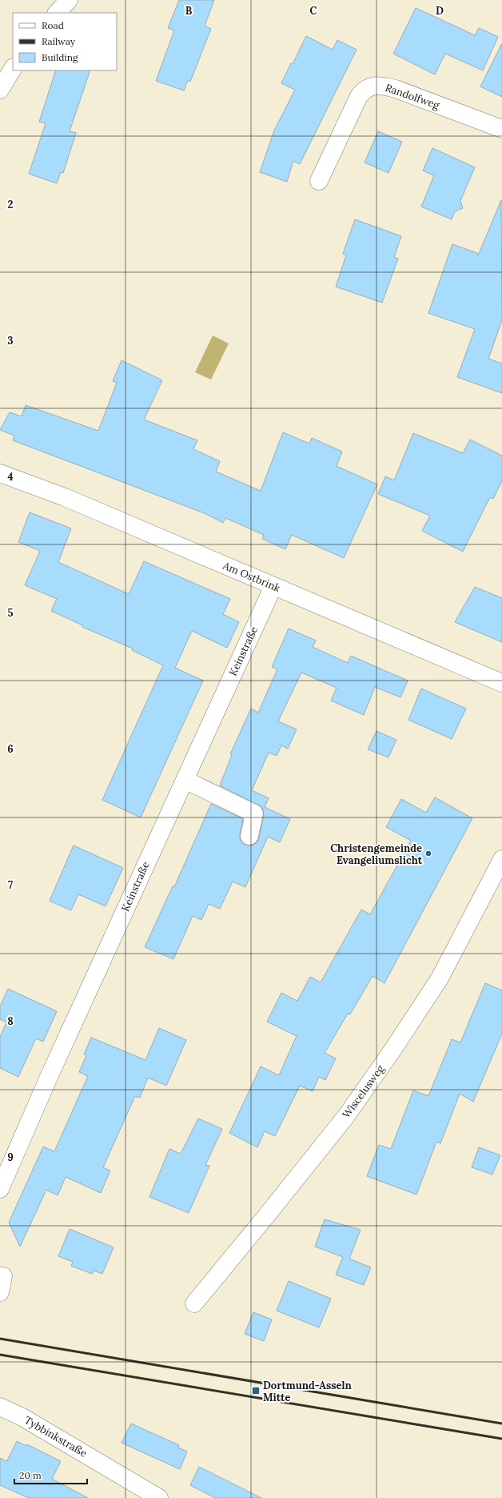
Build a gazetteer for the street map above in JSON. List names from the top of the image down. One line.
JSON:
{"streets":{"street":["Randolfweg","Am Ostbrink","Keinstraße","Wiscelusweg","Tybbinkstraße"]},"crossings":[["Am Ostbrink","Keinstraße"]],"places":{"other":["Christengemeinde Evangeliumslicht"],"transit":["Dortmund-Asseln Mitte"]},"legend":["Road","Railway","Building"],"scale_bar":"20 m","grid":{"columns":["B","C","D"],"rows":["2","3","4","5","6","7","8","9"]}}
